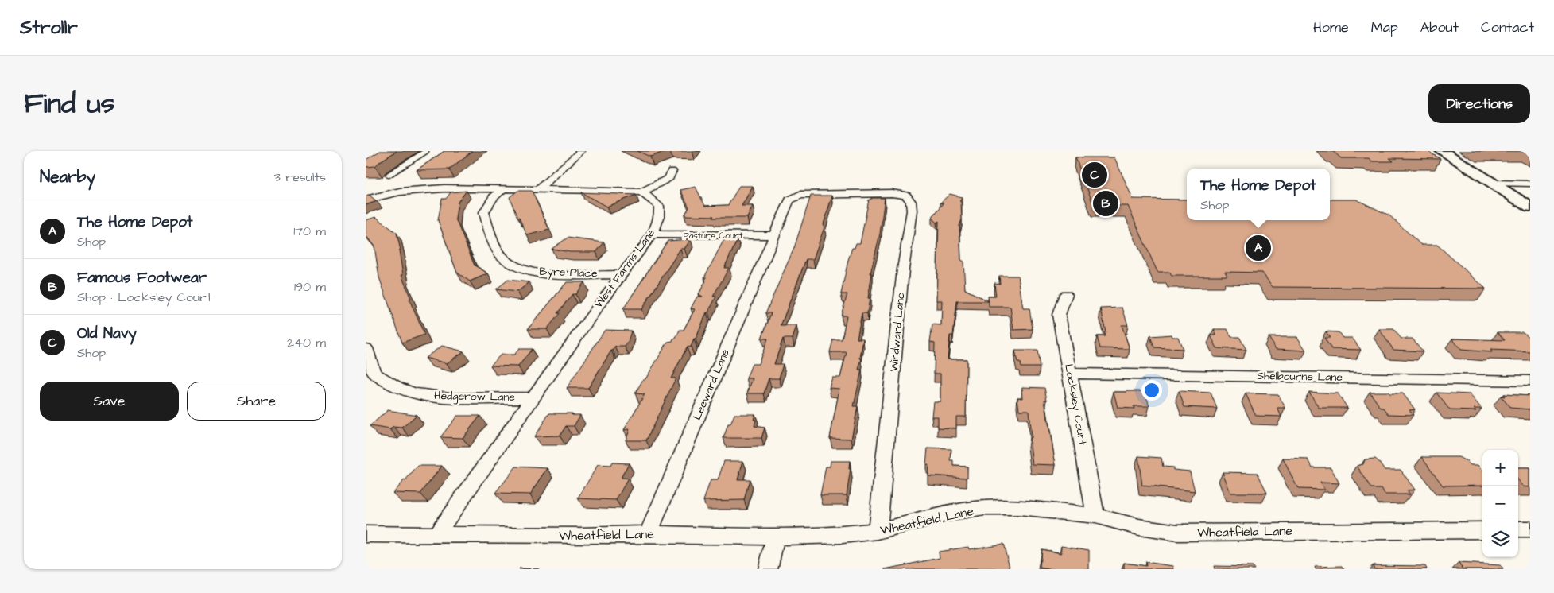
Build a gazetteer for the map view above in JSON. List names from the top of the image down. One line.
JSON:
{"streets":{"street":["Pasture Court","West Farms Lane","Byre Place","Windward Lane","Shelbourne Lane","Leeward Lane","Hedgerow Lane","Locksley Court","Wheatfield Lane"]},"crossings":[["Pasture Court","West Farms Lane"],["Pasture Court","Windward Lane"],["Pasture Court","Leeward Lane"],["West Farms Lane","Byre Place"],["West Farms Lane","Hedgerow Lane"],["West Farms Lane","Wheatfield Lane"],["Windward Lane","Leeward Lane"],["Windward Lane","Wheatfield Lane"],["Shelbourne Lane","Locksley Court"],["Leeward Lane","Wheatfield Lane"],["Locksley Court","Wheatfield Lane"]],"page":{"header":"Strollr","nav":["Home","Map","About","Contact"],"title":"Find us","buttons":["Directions",["Save","Share"]],"heading":["Nearby","3 results"],"pins":["C","B","A"],"popup":["The Home Depot","Shop"],"list":[{"mark":"A","name":"The Home Depot","note":"Shop","value":"170 m"},{"mark":"B","name":"Famous Footwear","note":"Shop · Locksley Court","value":"190 m"},{"mark":"C","name":"Old Navy","note":"Shop","value":"240 m"}],"map_buttons":["+","−"]}}
